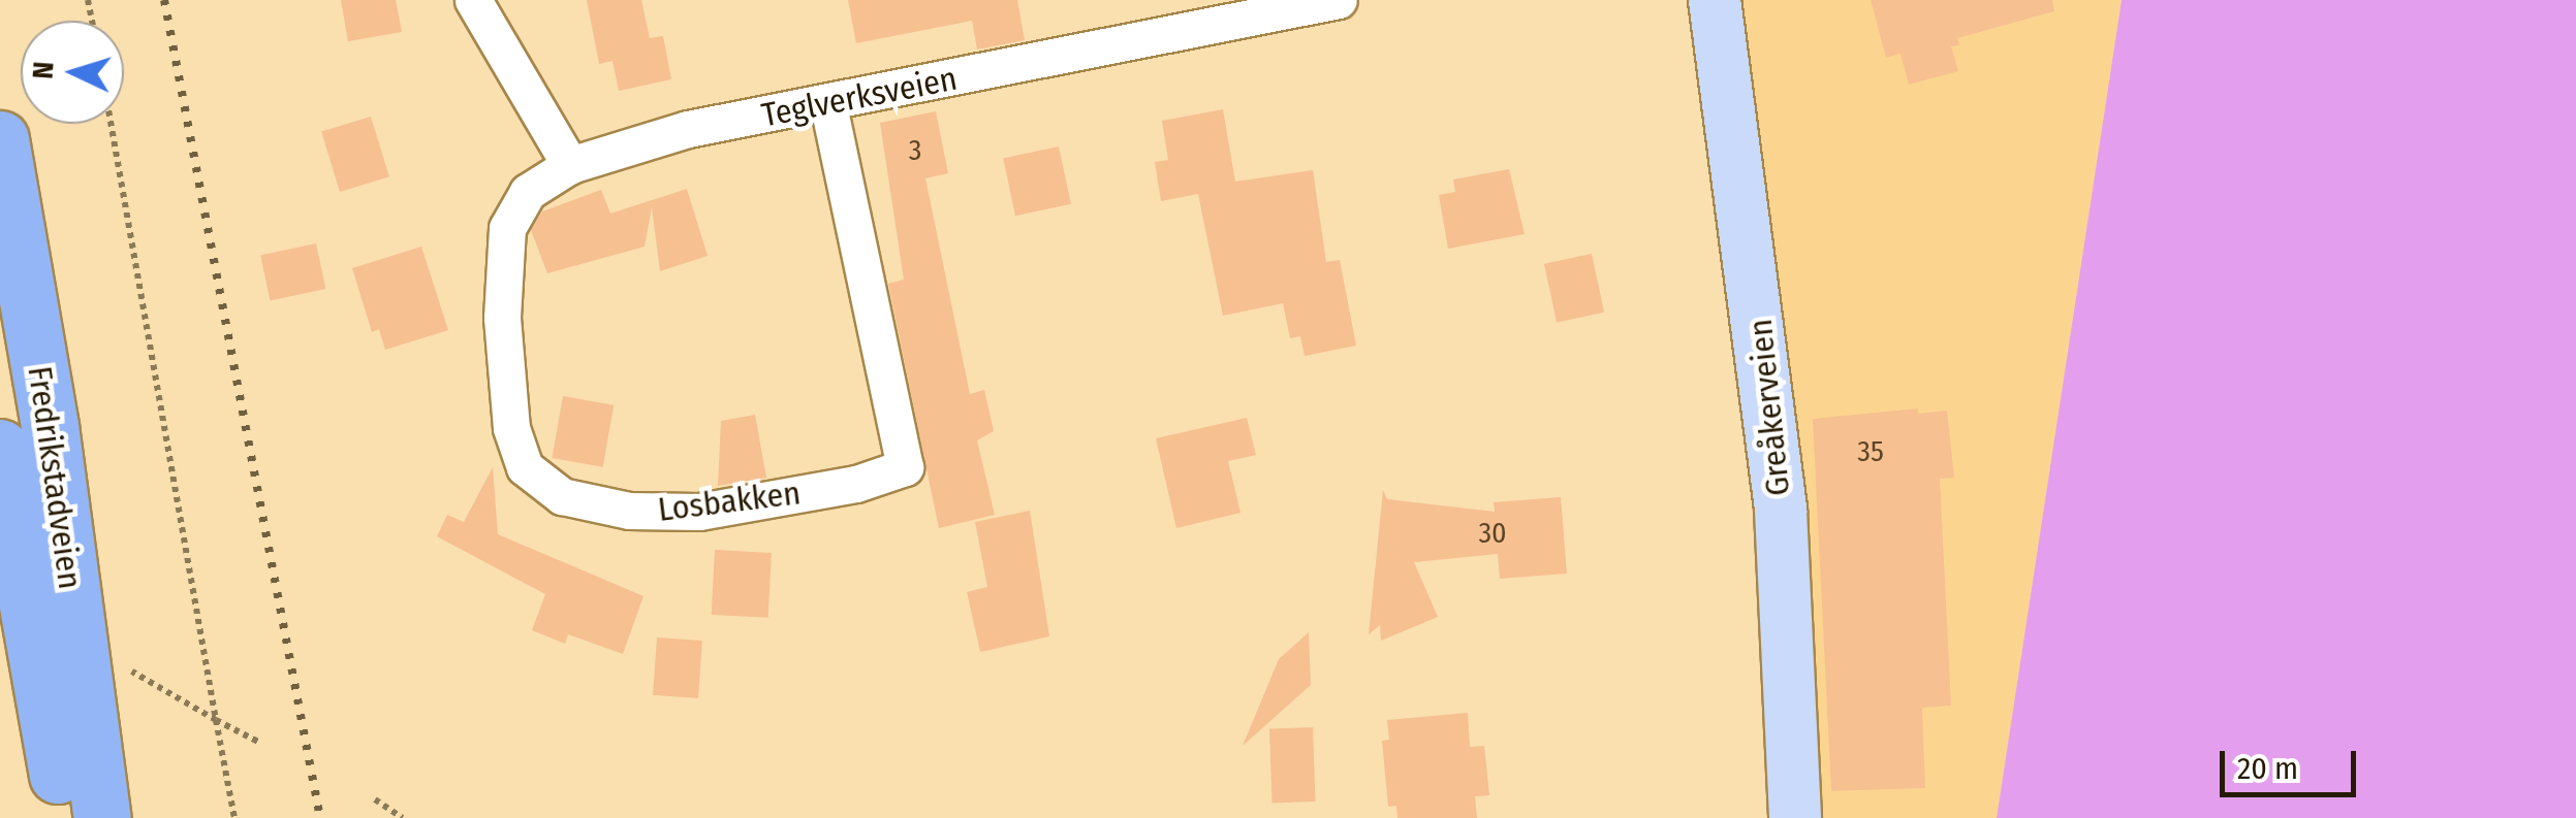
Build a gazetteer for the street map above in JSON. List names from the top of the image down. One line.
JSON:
{"streets":{"main road":["Greåkerveien","Fredrikstadveien"],"street":["Teglverksveien","Losbakken"]},"crossings":[["Teglverksveien","Losbakken"]],"house_numbers":["3","35","30"],"scale_bar":"20 m","north":"left"}
